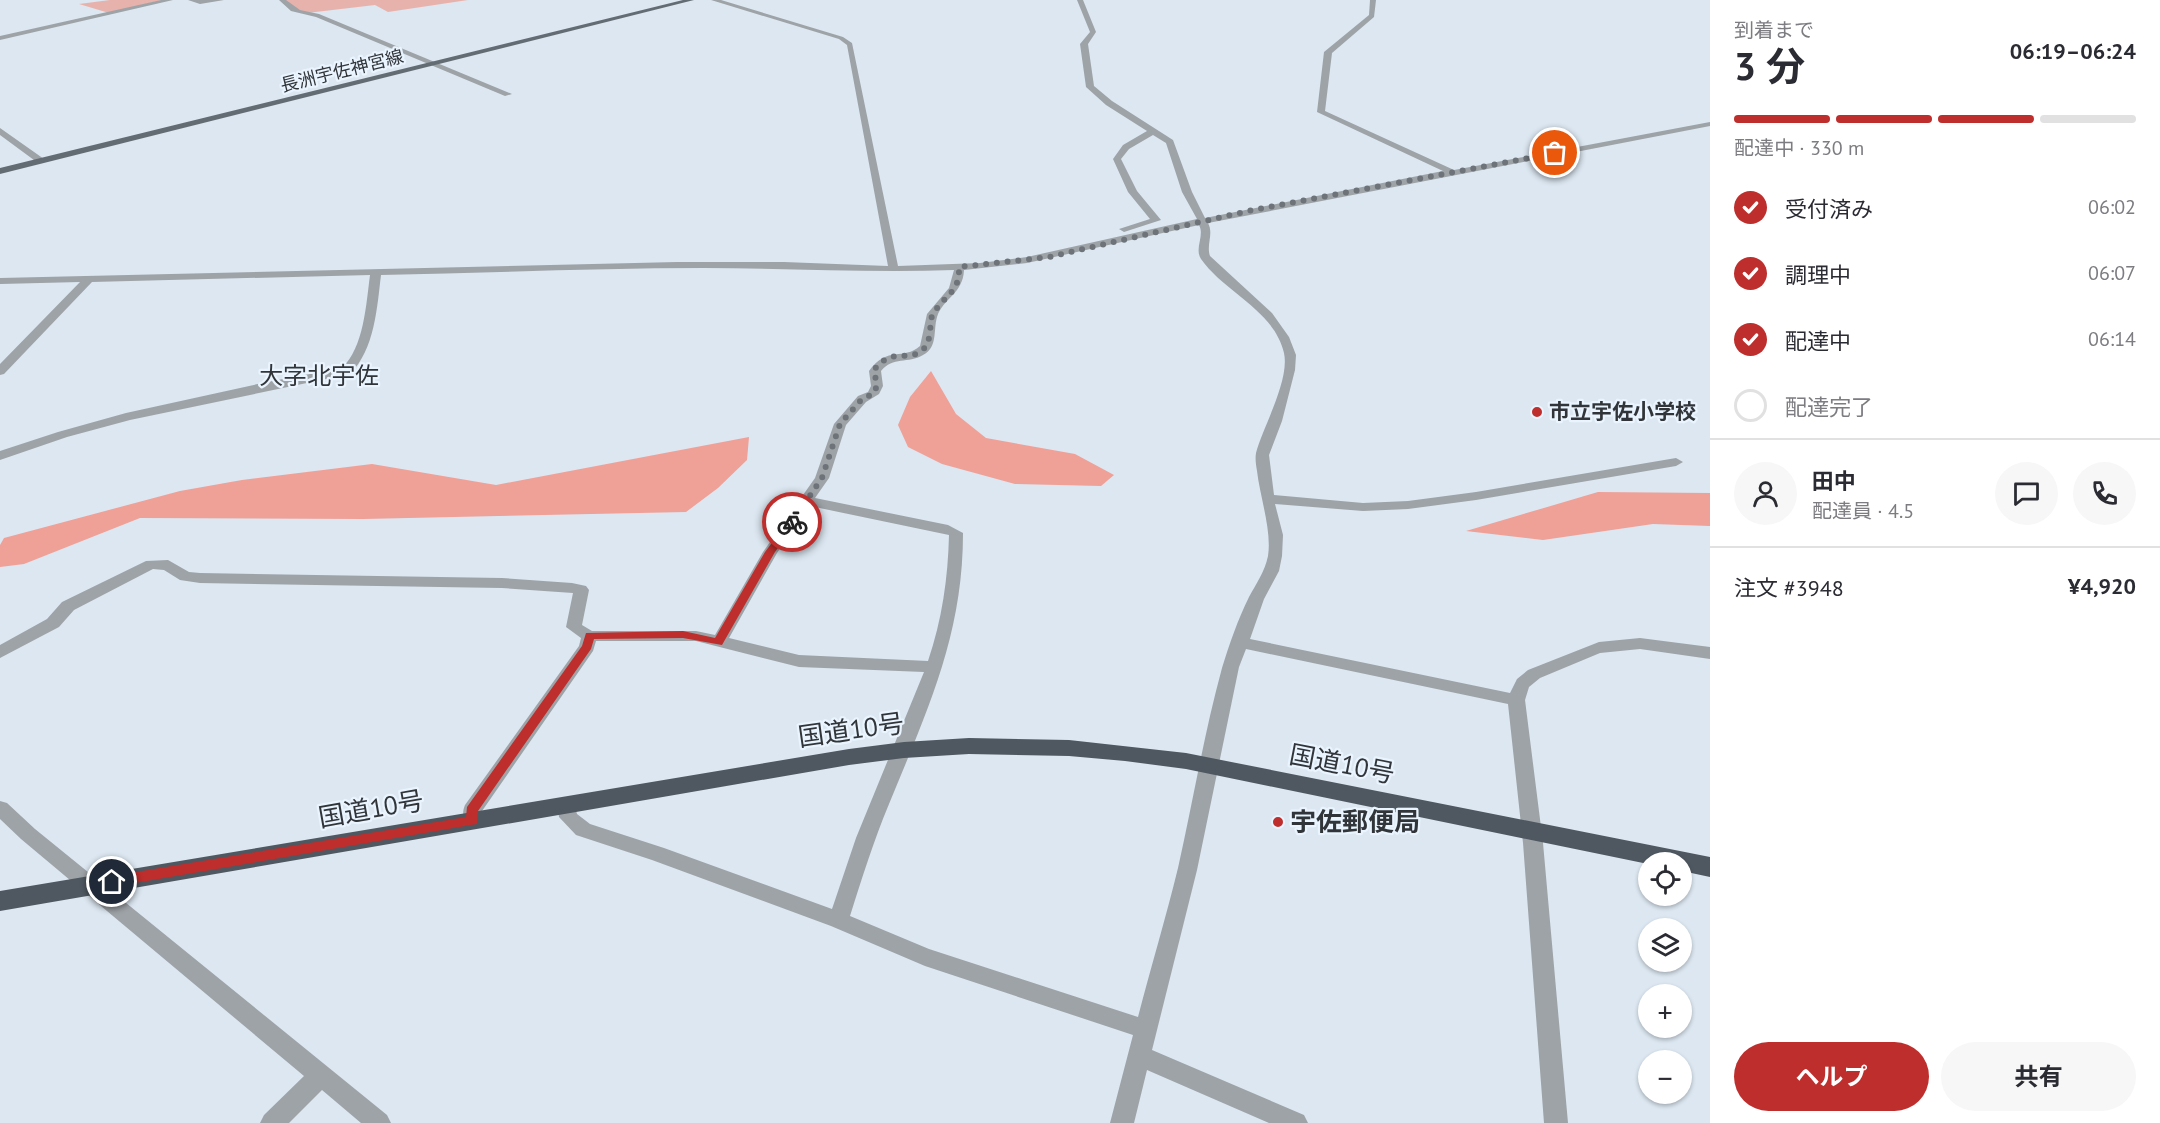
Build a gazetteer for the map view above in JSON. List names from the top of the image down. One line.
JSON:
{"streets":{"highway":["国道10号"],"main road":["長洲宇佐神宮線"]},"districts":["大字北宇佐"],"places":["市立宇佐小学校","宇佐郵便局"],"page":{"heading":["3 分","到着まで","06:19–06:24"],"panel":["田中","配達員 · 4.5","注文 #3948","¥4,920"],"bar":"配達中 · 330 m","list":[["受付済み","06:02"],["調理中","06:07"],["配達中","06:14"],"配達完了"],"map_buttons":["+","−"],"buttons":["ヘルプ","共有"]}}
